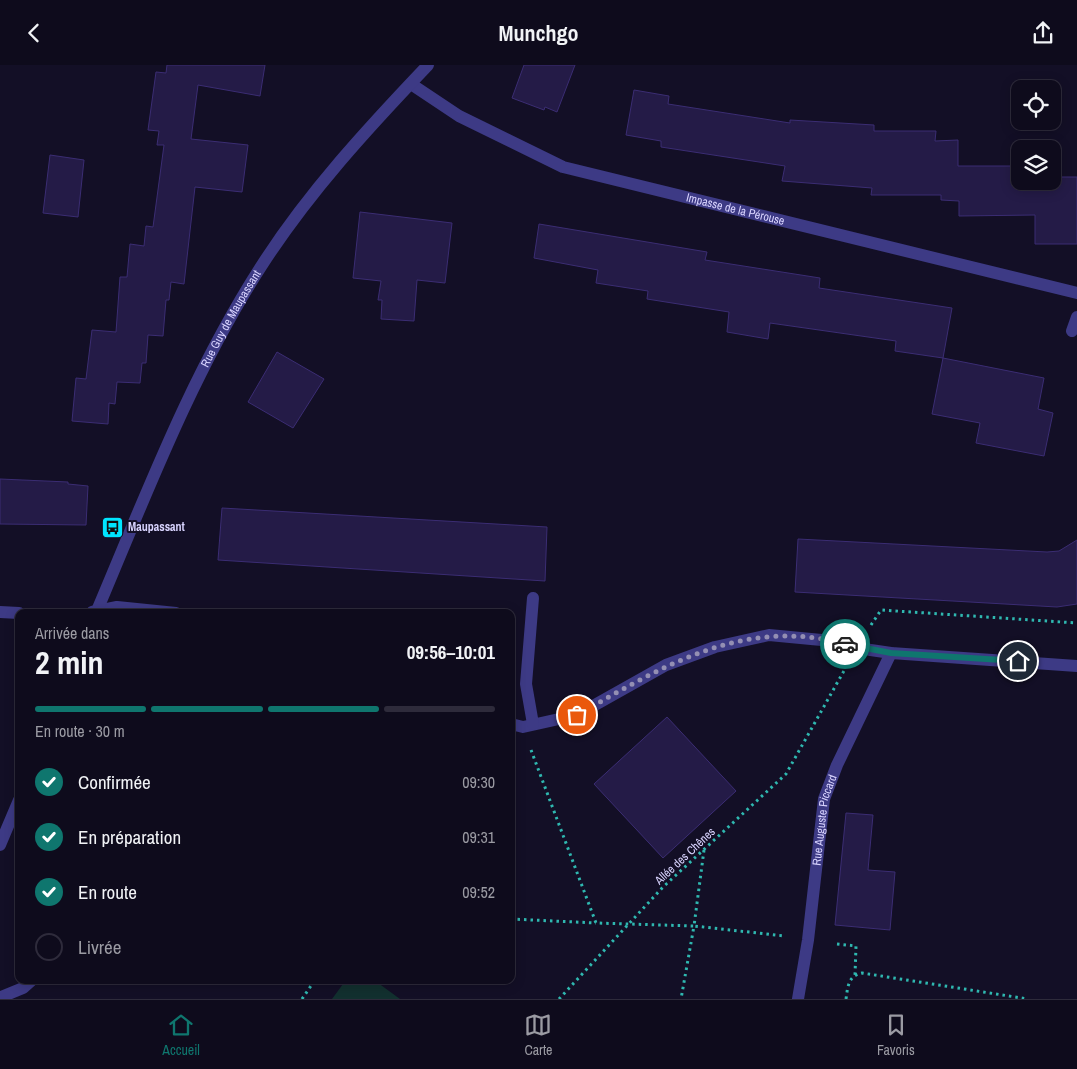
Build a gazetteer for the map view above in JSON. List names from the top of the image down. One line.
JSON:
{"streets":{"street":["Impasse de la Pérouse","Rue Guy de Maupassant","Rue Auguste Piccard"],"path":["Allée des Chênes"]},"crossings":[["Impasse de la Pérouse","Rue Guy de Maupassant"]],"places":{"bus stop":["Maupassant"]},"page":{"header":"Munchgo","heading":["2 min","Arrivée dans","09:56–10:01"],"bar":"En route · 30 m","list":[["Confirmée","09:30"],["En préparation","09:31"],["En route","09:52"],"Livrée"],"tabs":["Accueil","Carte","Favoris"]}}
